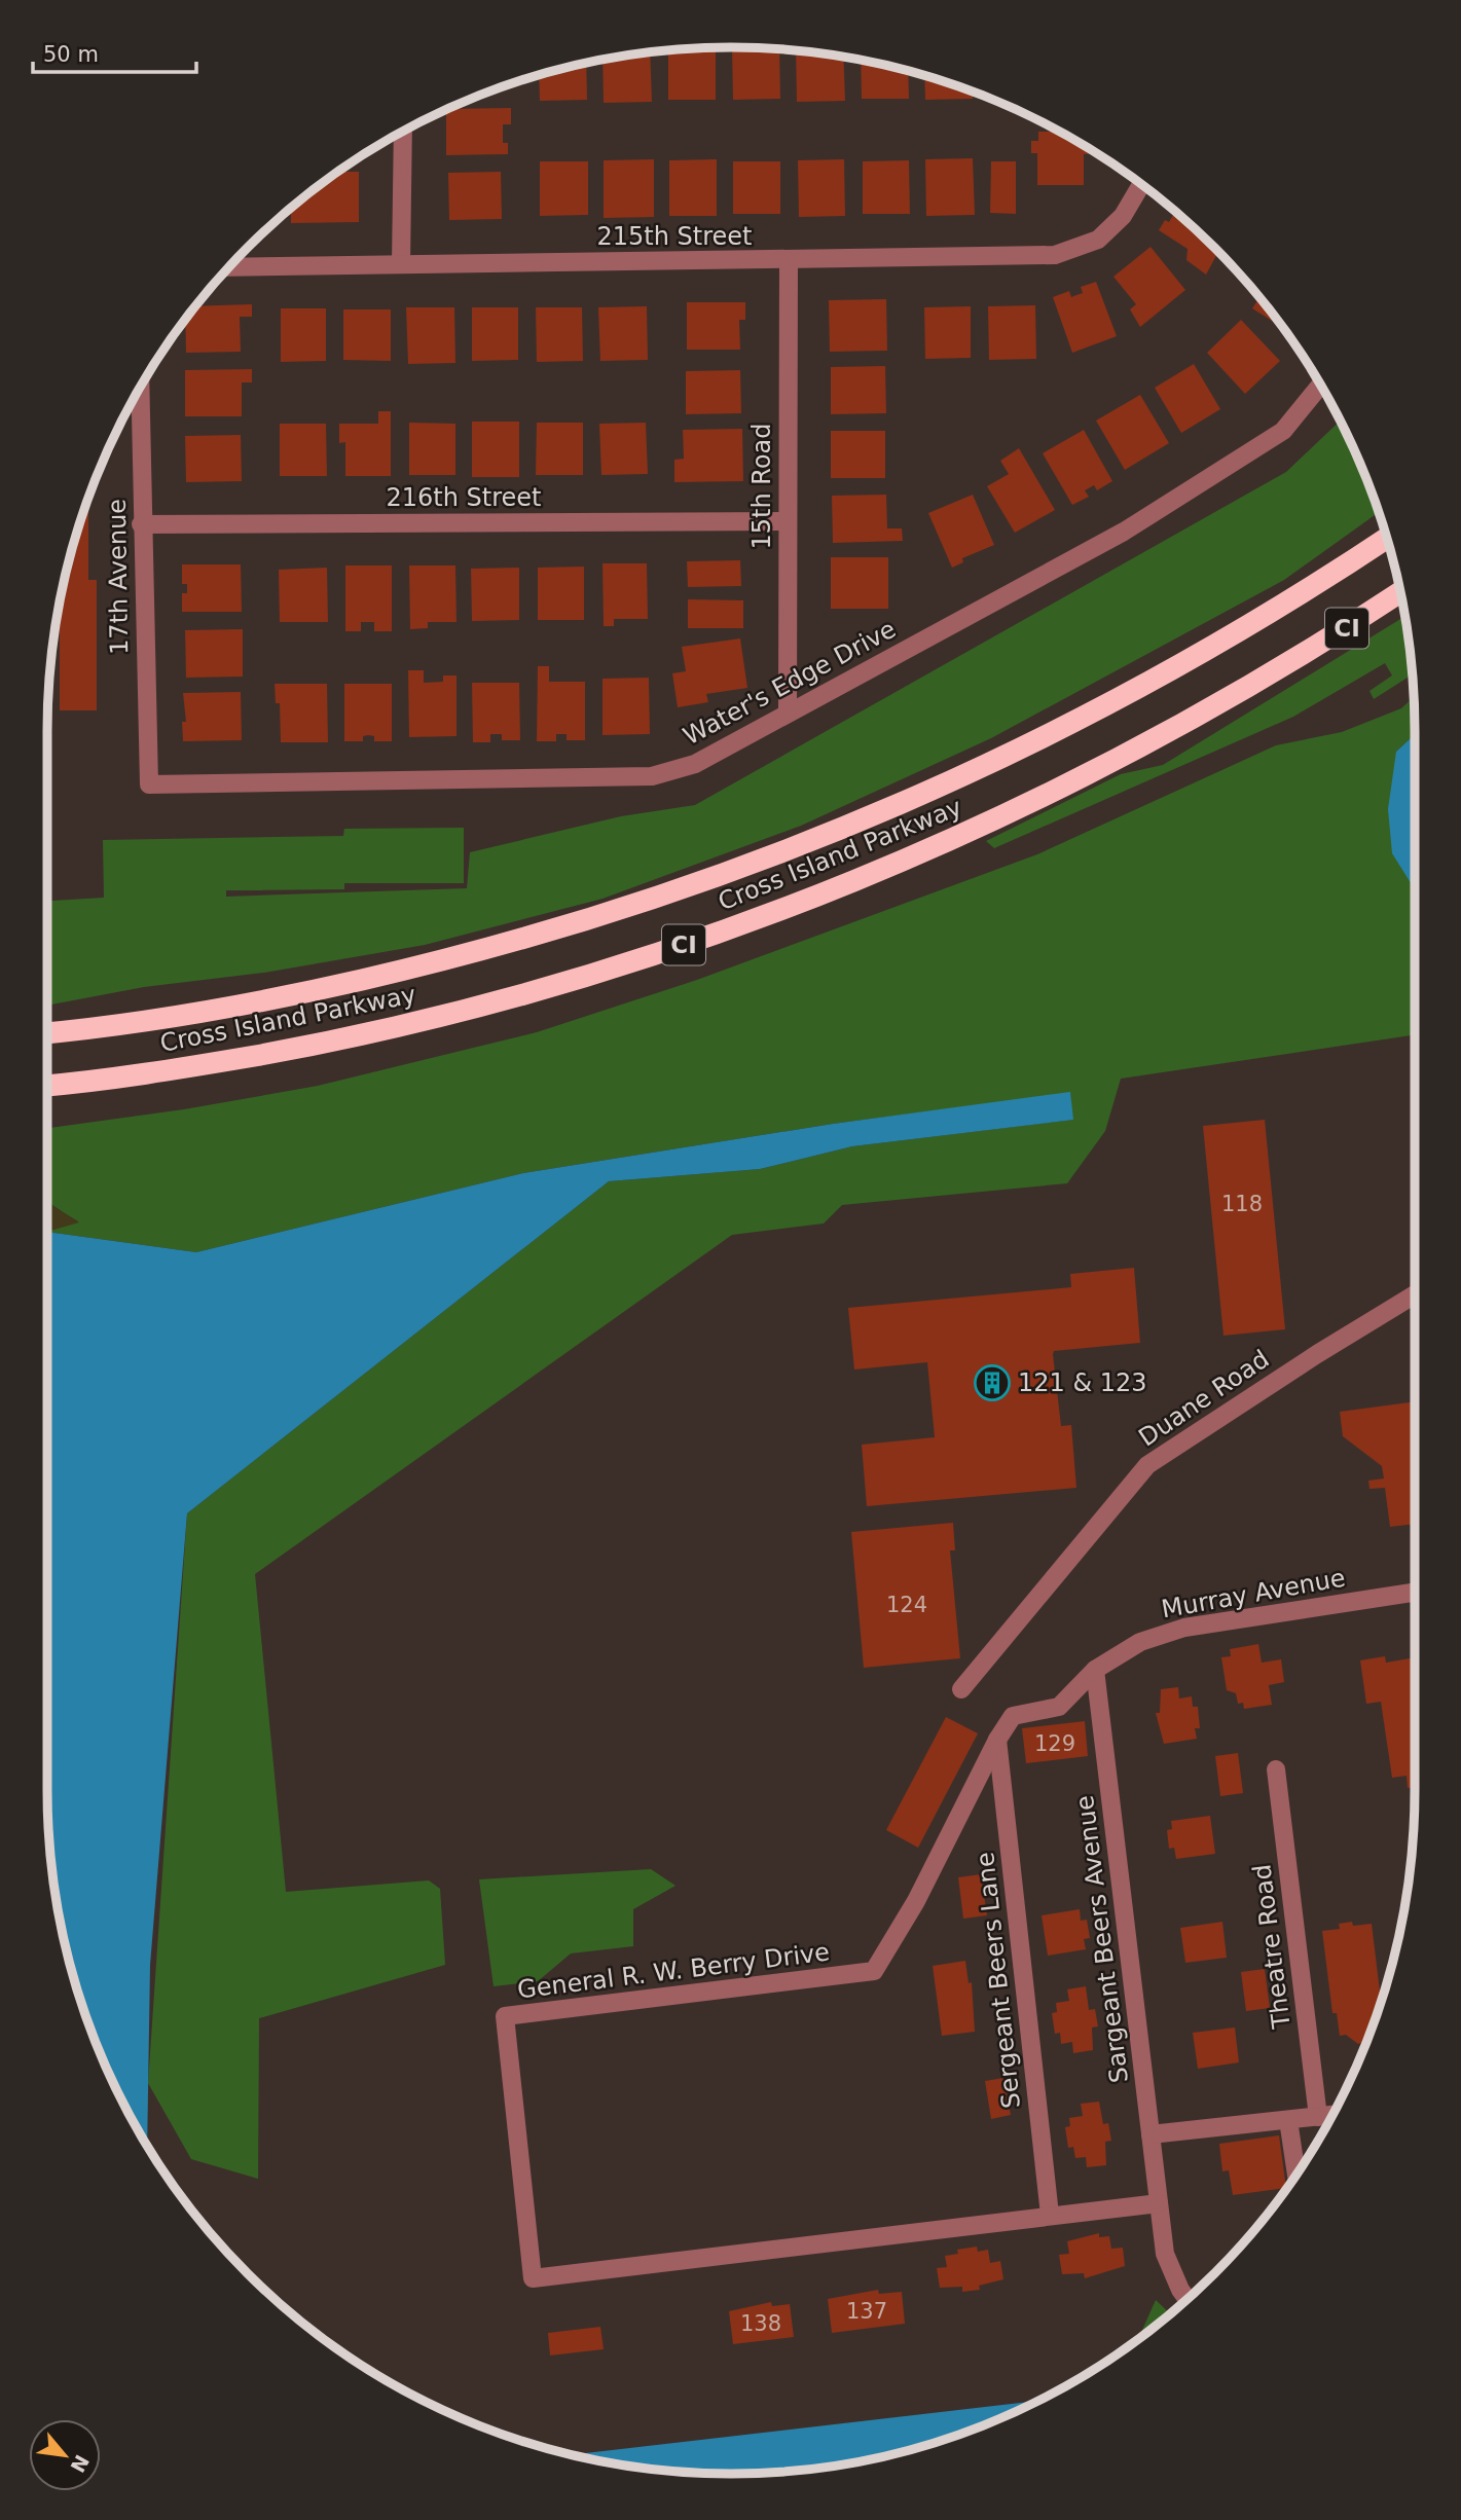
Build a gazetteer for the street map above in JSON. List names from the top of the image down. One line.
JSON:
{"streets":{"highway":["CI","Cross Island Parkway"],"street":["215th Street","15th Road","216th Street","17th Avenue","Water's Edge Drive","Duane Road","Murray Avenue","Sargeant Beers Avenue","Theatre Road","General R. W. Berry Drive","Sergeant Beers Lane"]},"crossings":[["215th Street","15th Road"],["15th Road","216th Street"],["15th Road","Water's Edge Drive"],["216th Street","17th Avenue"],["17th Avenue","Water's Edge Drive"],["Murray Avenue","Sargeant Beers Avenue"],["Murray Avenue","General R. W. Berry Drive"],["Murray Avenue","Sergeant Beers Lane"],["Sargeant Beers Avenue","General R. W. Berry Drive"],["General R. W. Berry Drive","Sergeant Beers Lane"]],"places":{"building":["121 & 123"]},"house_numbers":["118","124","129","137","138"],"scale_bar":"50 m","north":"bottom right"}
